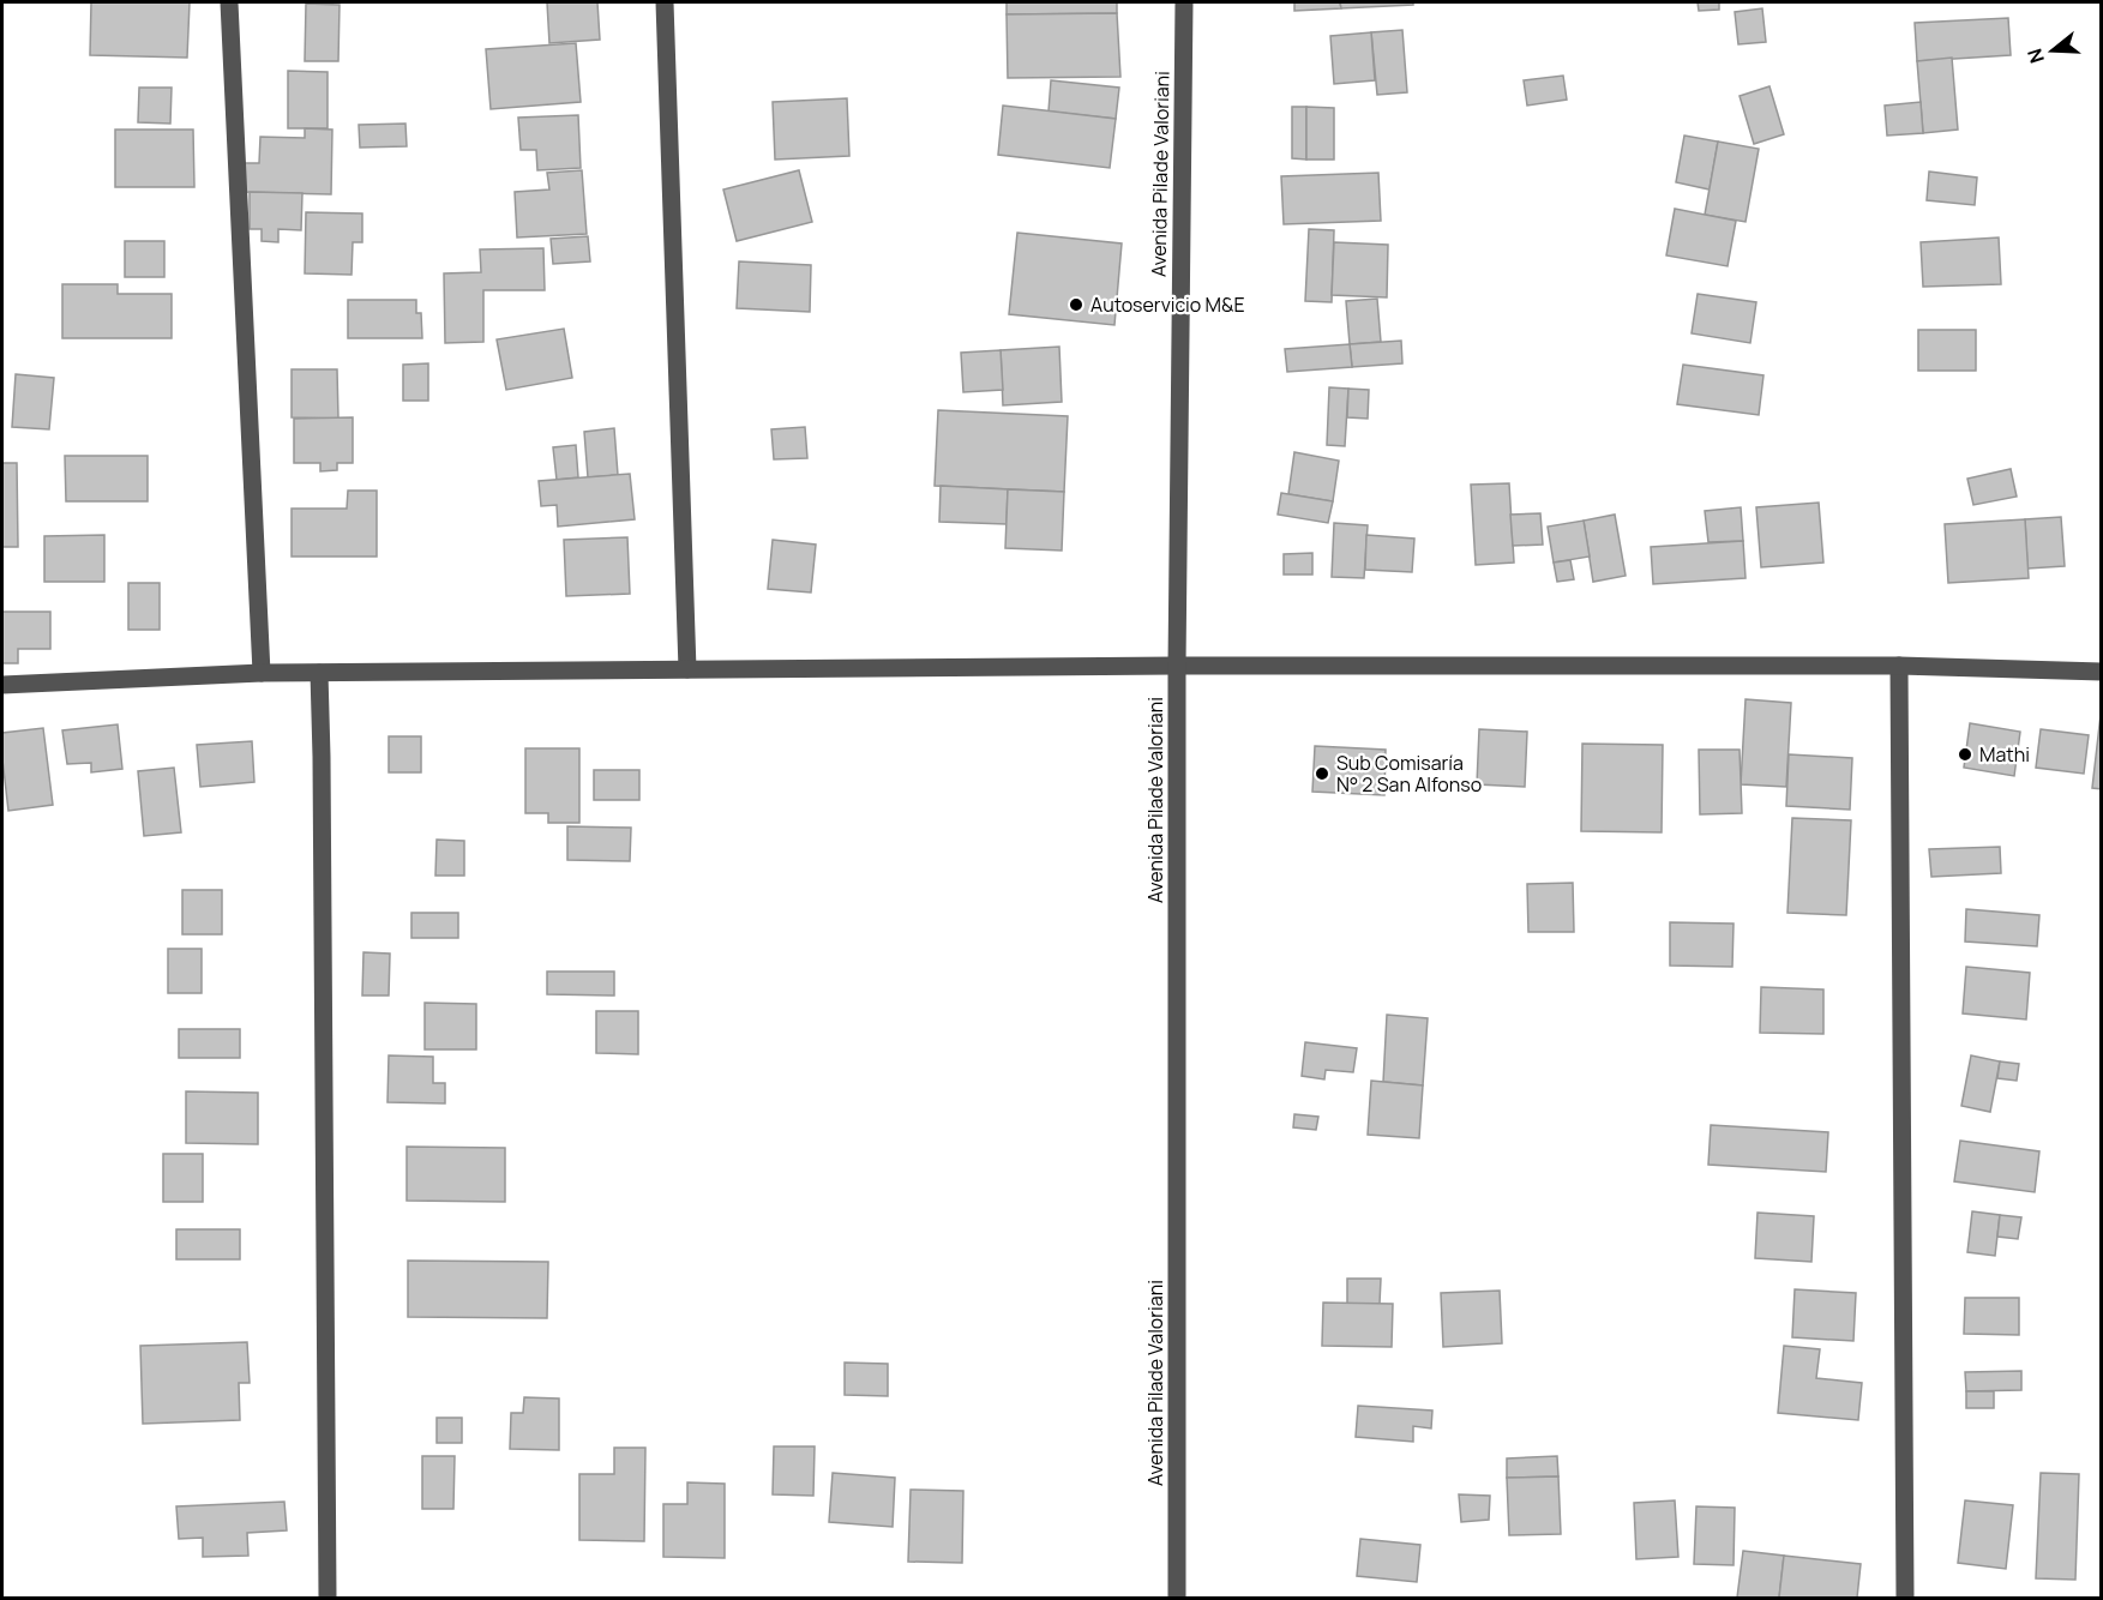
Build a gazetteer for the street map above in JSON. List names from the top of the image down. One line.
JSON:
{"streets":{"street":["Avenida Pilade Valoriani"]},"places":["Autoservicio M&E","Mathi","Sub Comisaría N° 2 San Alfonso"],"north":"left"}
